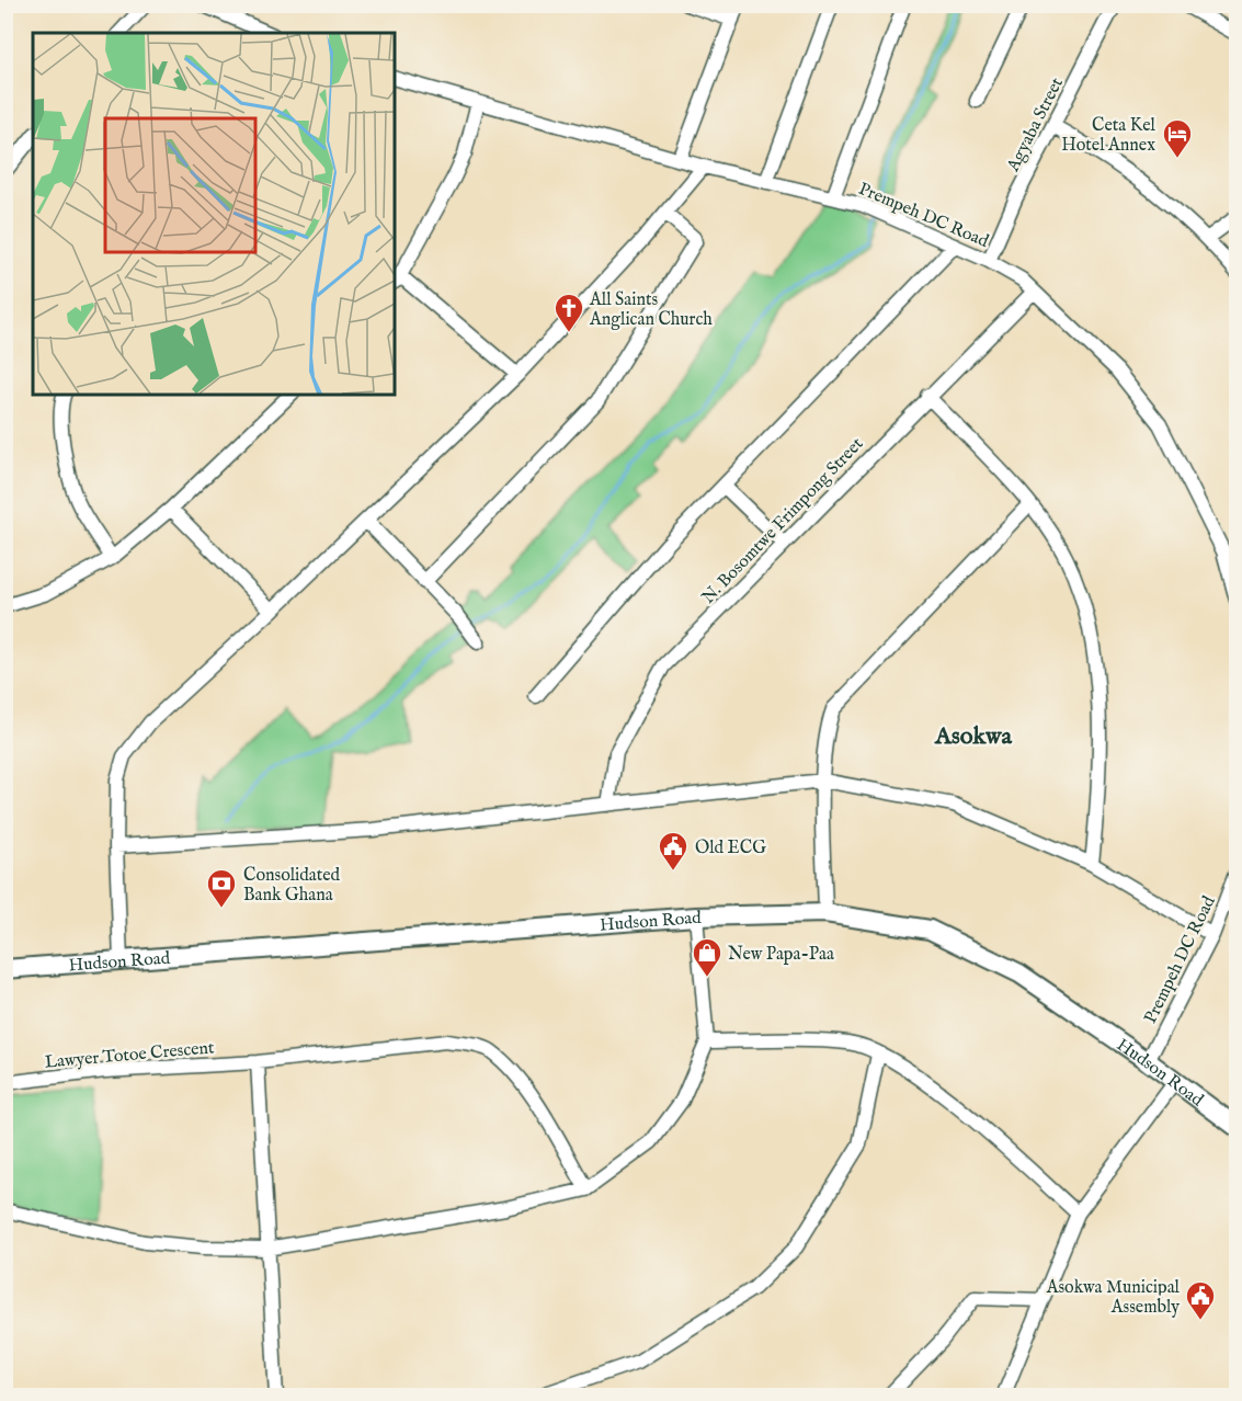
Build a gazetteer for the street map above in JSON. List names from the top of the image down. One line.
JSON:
{"streets":{"street":["Agyaba Street","Prempeh DC Road","N. Bosomtwe Frimpong Street","Hudson Road","Lawyer Totoe Crescent"]},"crossings":[["Agyaba Street","Prempeh DC Road"],["Prempeh DC Road","N. Bosomtwe Frimpong Street"],["Prempeh DC Road","Hudson Road"]],"districts":["Asokwa"],"places":{"hotel":["Ceta Kel Hotel Annex"],"church":["All Saints Anglican Church"],"public building":["Old ECG","Asokwa Municipal Assembly"],"bank":["Consolidated Bank Ghana"],"shop":["New Papa-Paa"]}}
